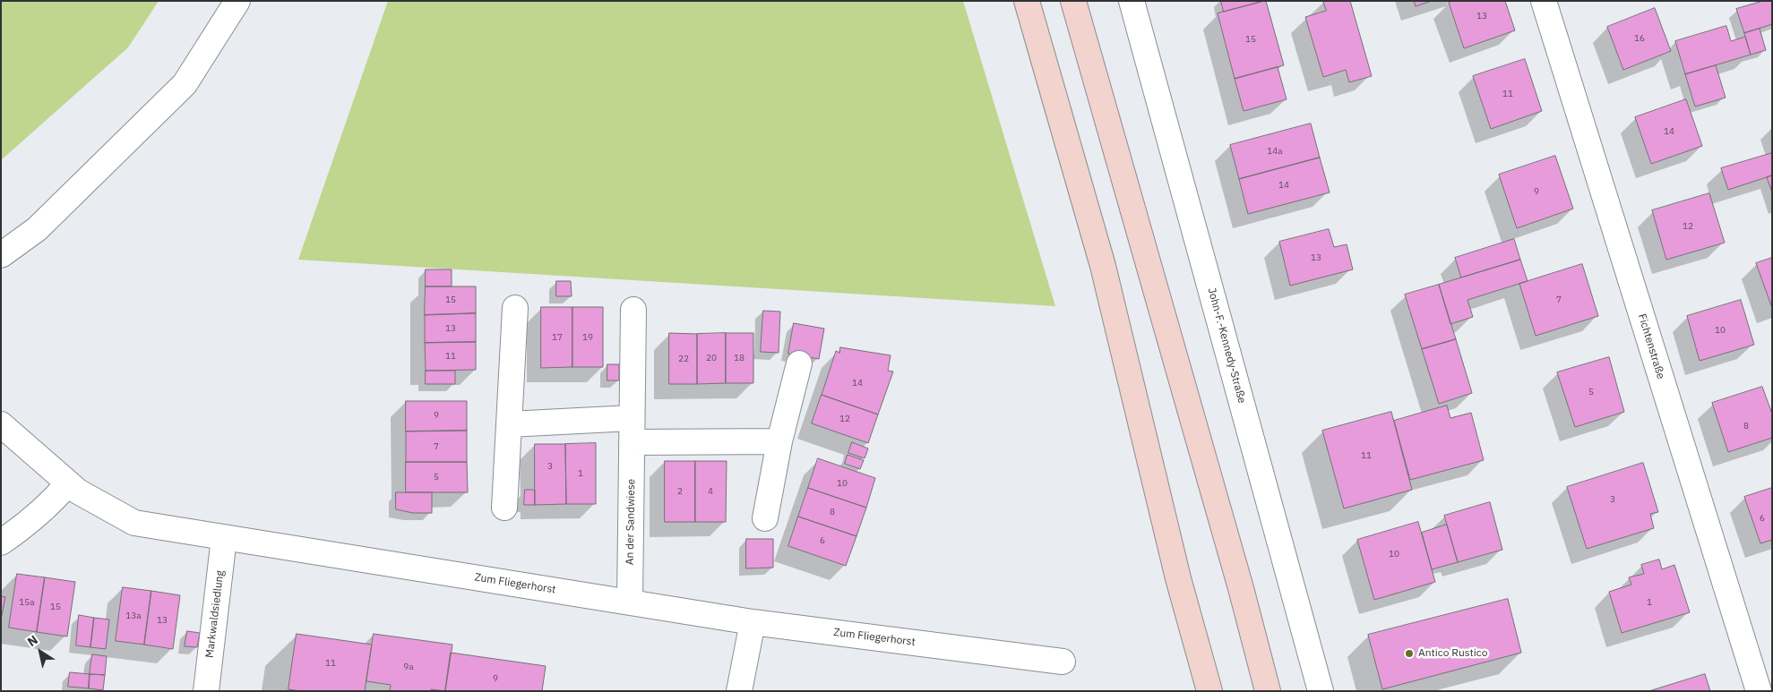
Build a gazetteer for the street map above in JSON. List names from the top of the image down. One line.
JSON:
{"streets":{"street":["John-F.-Kennedy-Straße","Fichtenstraße","An der Sandwiese","Zum Fliegerhorst","Markwaldsiedlung"]},"crossings":[["An der Sandwiese","Zum Fliegerhorst"],["Zum Fliegerhorst","Markwaldsiedlung"]],"places":["Antico Rustico"],"house_numbers":["13","16","15","11","14","14a","14","9","12","13","15","7","13","10","17","19","11","20","18","22","14","5","9","12","8","7","11","3","1","5","10","2","4","3","8","6","6","10","15a","1","15","13a","13","11","9a","9"],"north":"top left"}
